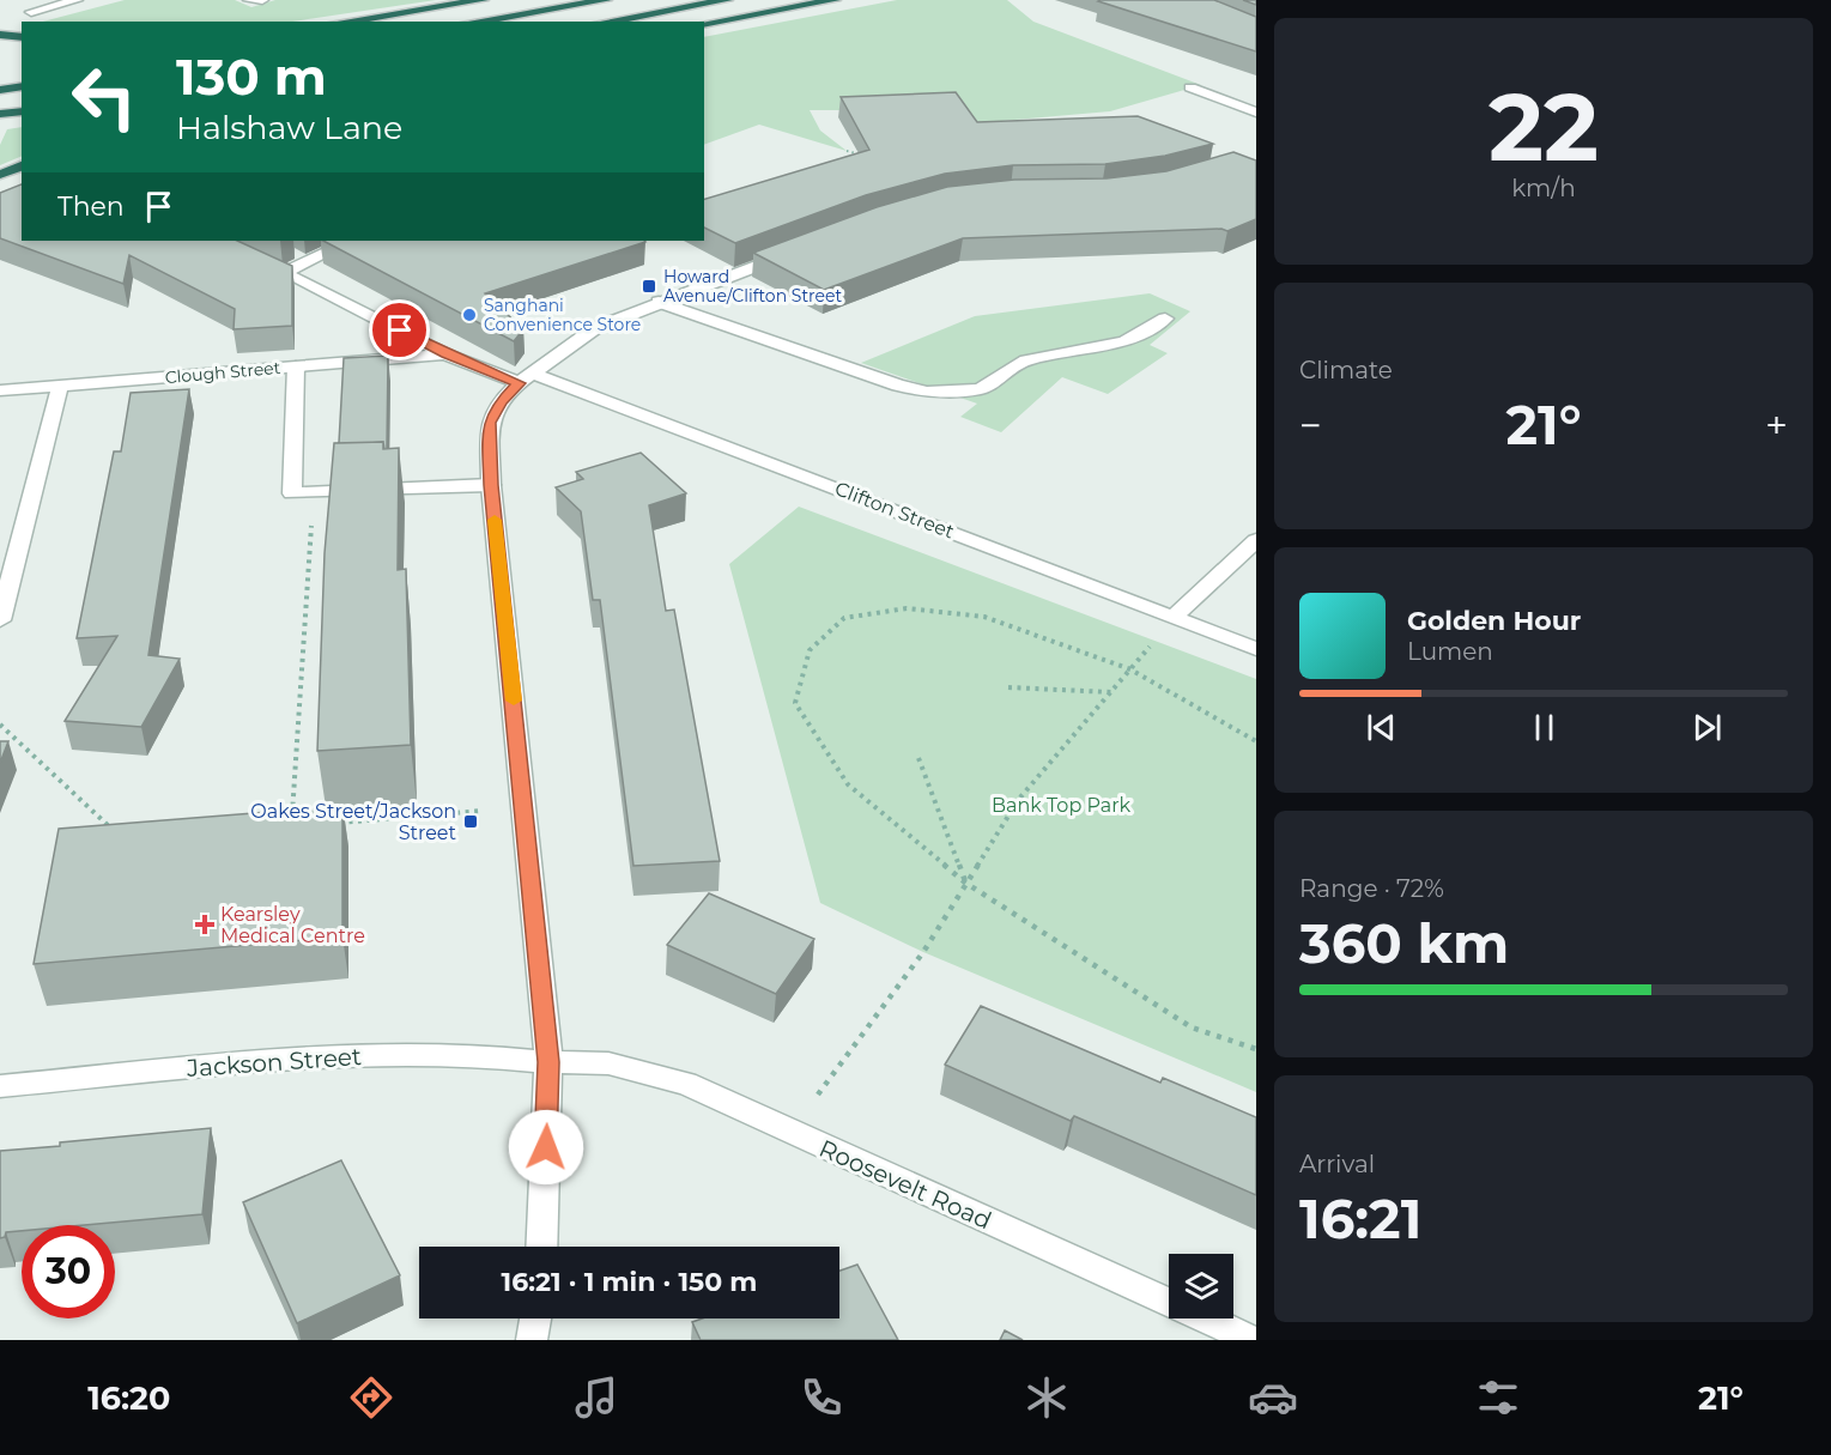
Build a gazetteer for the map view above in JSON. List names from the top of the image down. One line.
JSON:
{"streets":{"street":["Clough Street","Clifton Street","Jackson Street","Roosevelt Road"]},"crossings":[["Clough Street","Clifton Street"],["Jackson Street","Roosevelt Road"]],"parks":["Bank Top Park"],"places":{"transit":["Howard Avenue/Clifton Street","Oakes Street/Jackson Street"],"other":["Sanghani Convenience Store"],"health":["Kearsley Medical Centre"]},"page":{"tile":[["22","km/h"],"Climate",["Range · 72%","360 km"],["Arrival","16:21"]],"turn":["130 m","Halshaw Lane"],"then":"Then","heat":["−","21°","+"],"song":["Golden Hour","Lumen"],"limit":"30","trip":"16:21 · 1 min · 150 m","tabs":["16:20","21°"]}}
